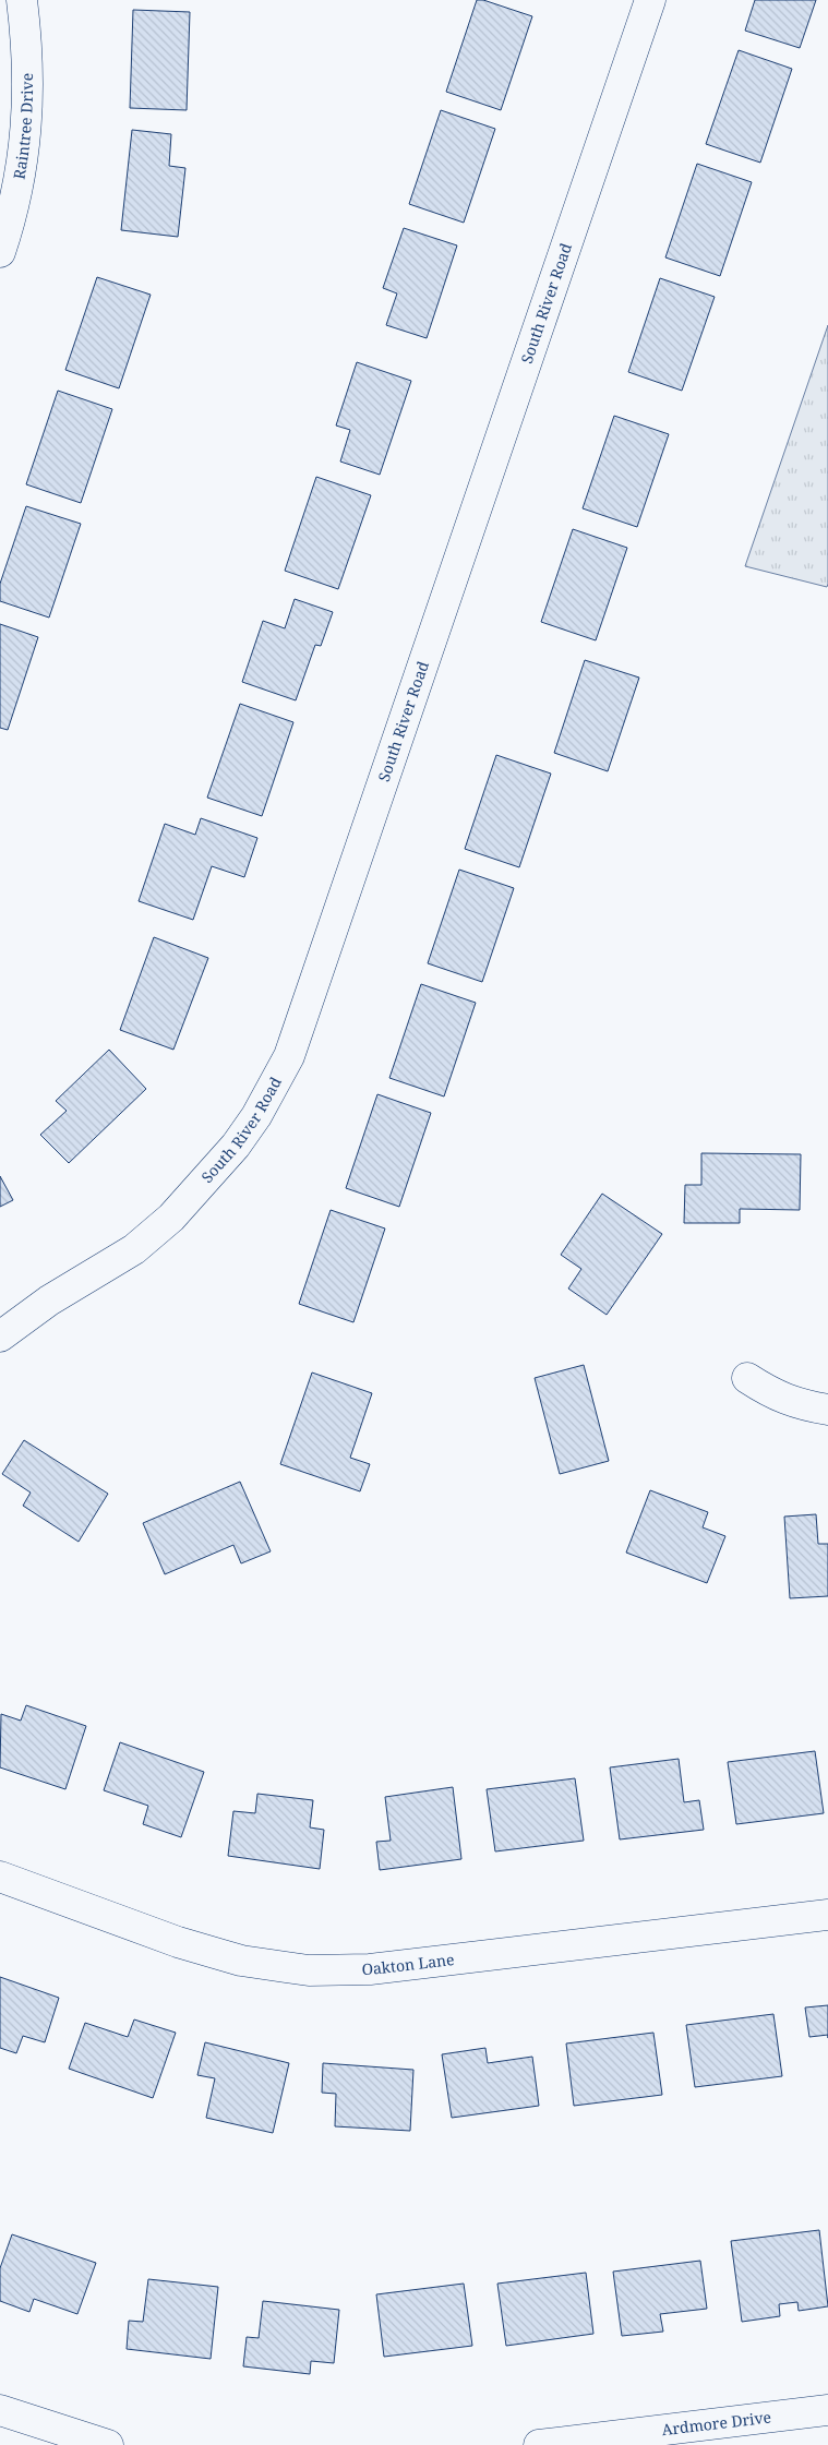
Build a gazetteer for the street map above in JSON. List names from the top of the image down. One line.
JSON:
{"streets":{"street":["Raintree Drive","South River Road","Oakton Lane","Ardmore Drive"]}}
